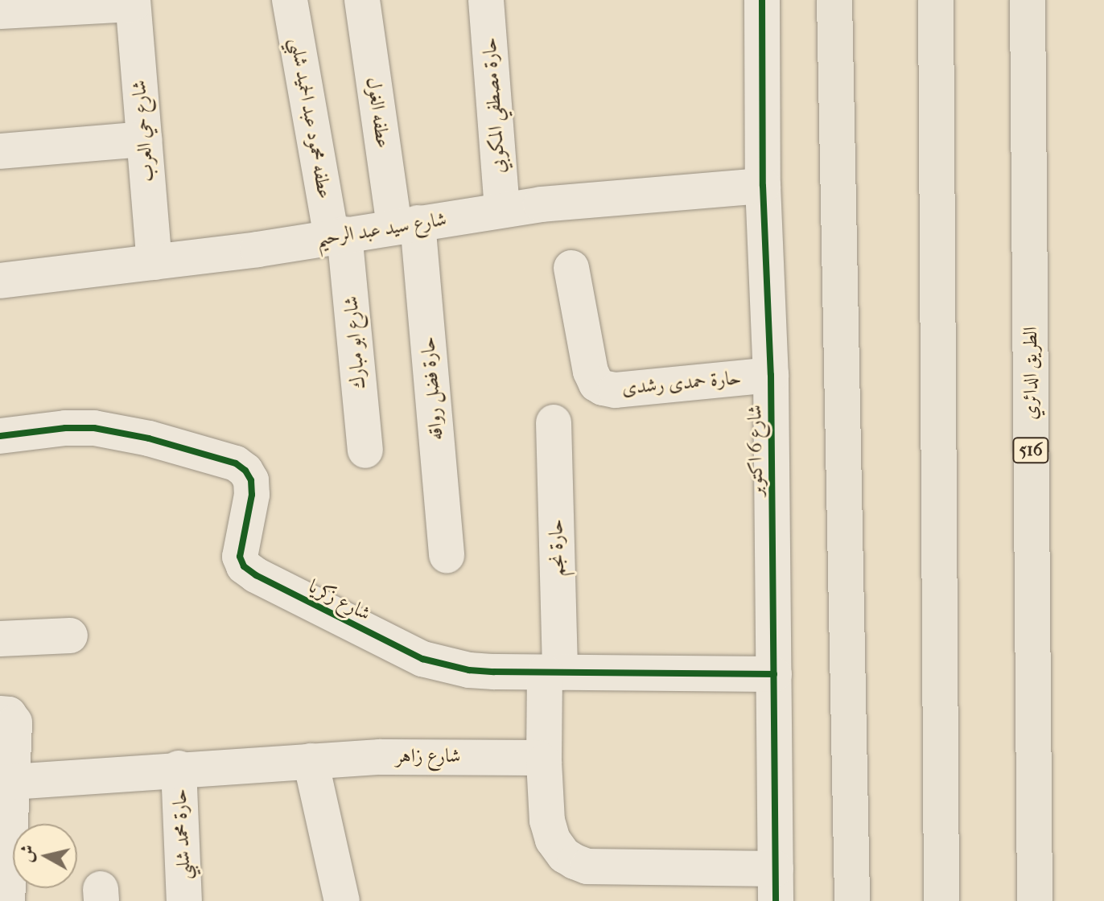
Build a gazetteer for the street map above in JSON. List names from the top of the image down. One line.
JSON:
{"streets":{"highway":["الطريق الدائري","516"],"street":["حارة مصطفي المكوبي","عطفه الغول","عطفه محمود عبد الحميد شلبي","شارع حي العرب","شارع سيد عبد الرحيم","شارع ابو مبارك","حارة حمدى رشدى","حارة فضل رواقه","شارع 6 اكتوبر","حارة نجم","شارع زكريا","شارع زاهر","حارة محمد شلبي"]},"crossings":[["حارة مصطفي المكوبي","شارع سيد عبد الرحيم"],["عطفه الغول","شارع سيد عبد الرحيم"],["عطفه الغول","حارة فضل رواقه"],["عطفه محمود عبد الحميد شلبي","شارع سيد عبد الرحيم"],["عطفه محمود عبد الحميد شلبي","شارع ابو مبارك"],["شارع حي العرب","شارع سيد عبد الرحيم"],["شارع سيد عبد الرحيم","شارع ابو مبارك"],["شارع سيد عبد الرحيم","حارة فضل رواقه"],["شارع سيد عبد الرحيم","شارع 6 اكتوبر"],["حارة حمدى رشدى","شارع 6 اكتوبر"],["شارع 6 اكتوبر","شارع زكريا"],["حارة نجم","شارع زكريا"],["حارة نجم","شارع زاهر"],["شارع زاهر","حارة محمد شلبي"]],"north":"left"}
